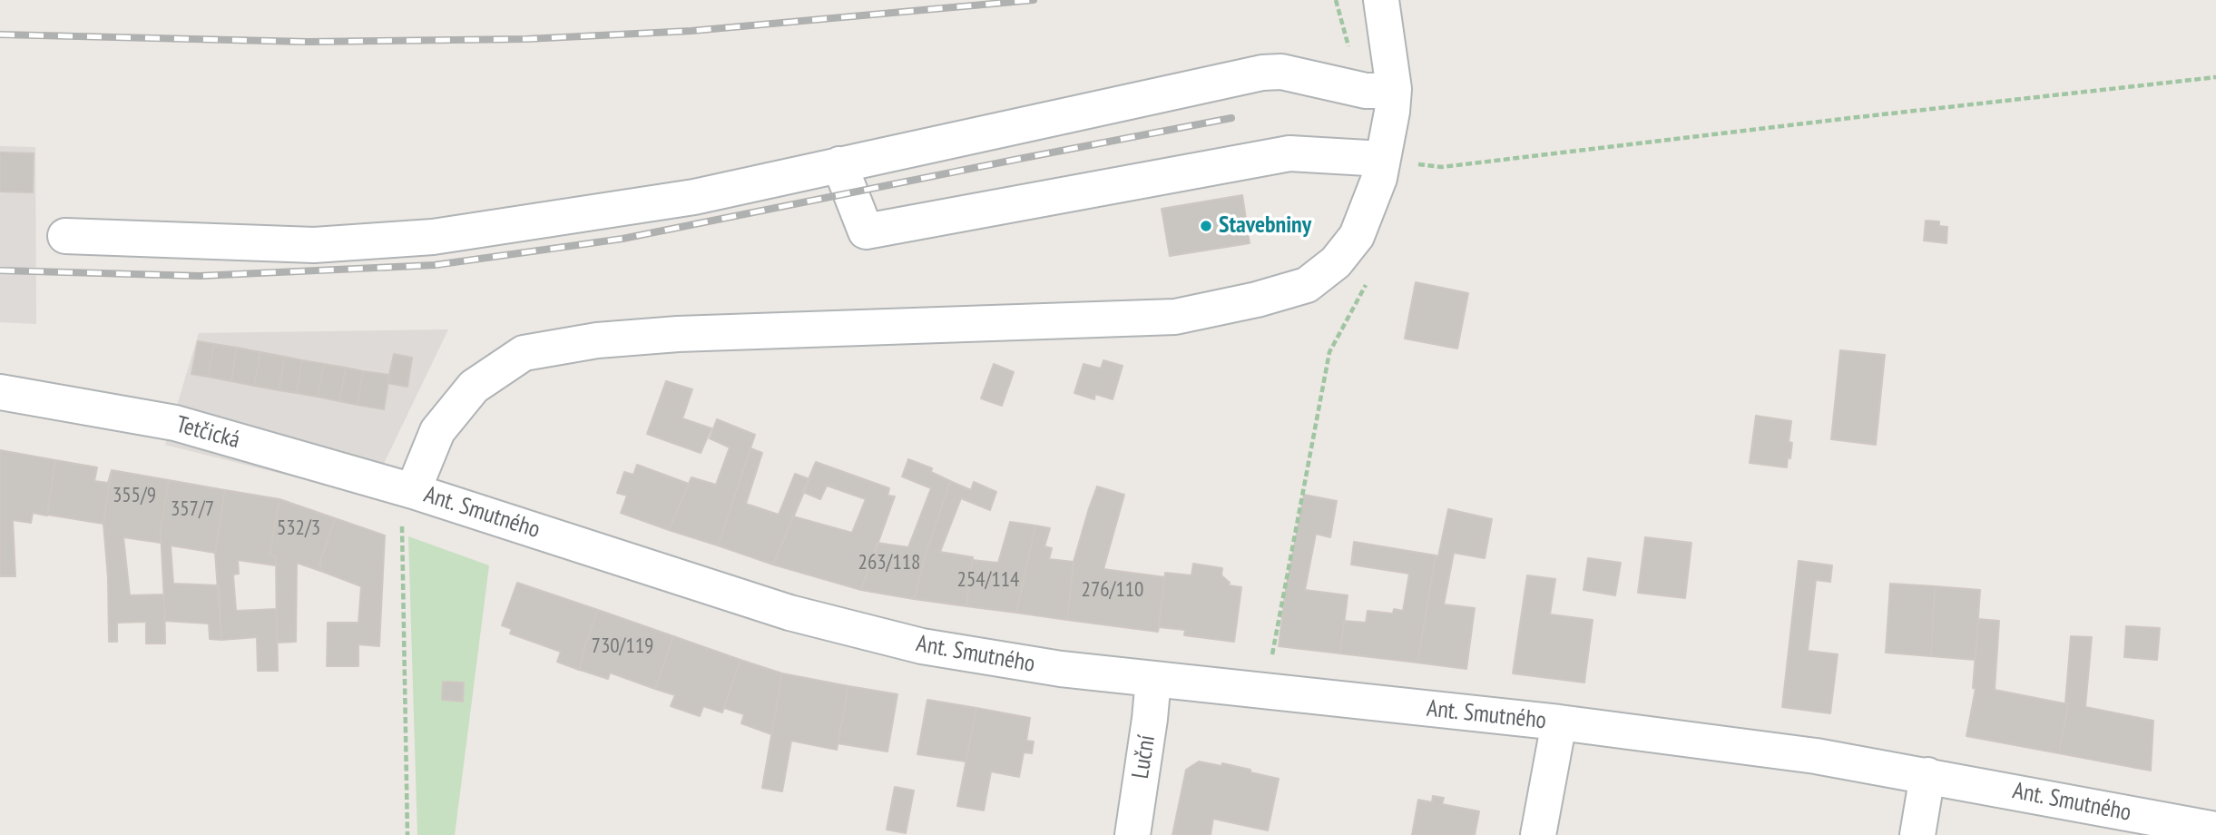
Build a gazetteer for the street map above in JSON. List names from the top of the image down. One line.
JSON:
{"streets":{"street":["Tetčická","Ant. Smutného","Luční"]},"crossings":[["Tetčická","Ant. Smutného"],["Ant. Smutného","Luční"]],"places":["Stavebniny"],"house_numbers":["355/9","357/7","532/3","263/118","254/114","276/110","730/119"]}
